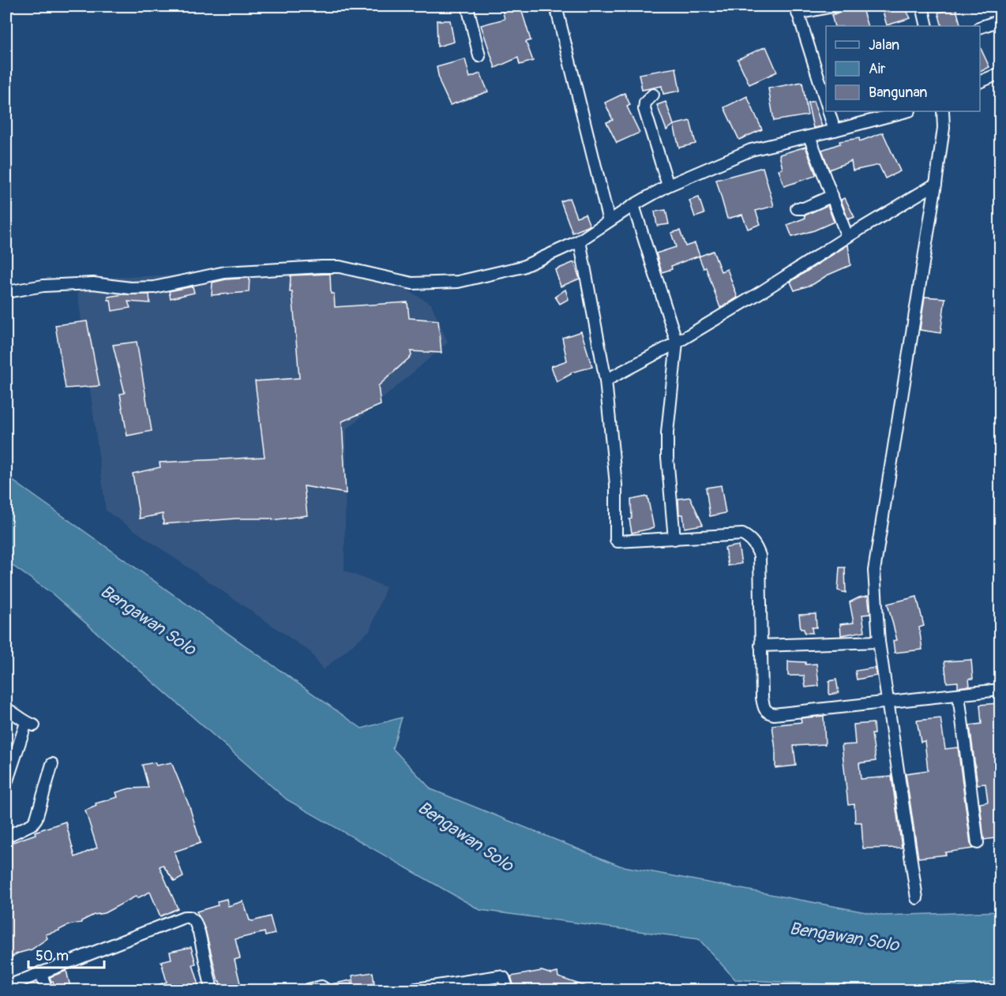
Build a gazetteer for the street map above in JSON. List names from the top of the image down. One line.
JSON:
{"water":["Bengawan Solo"],"legend":["Jalan","Air","Bangunan"],"scale_bar":"50 m"}
